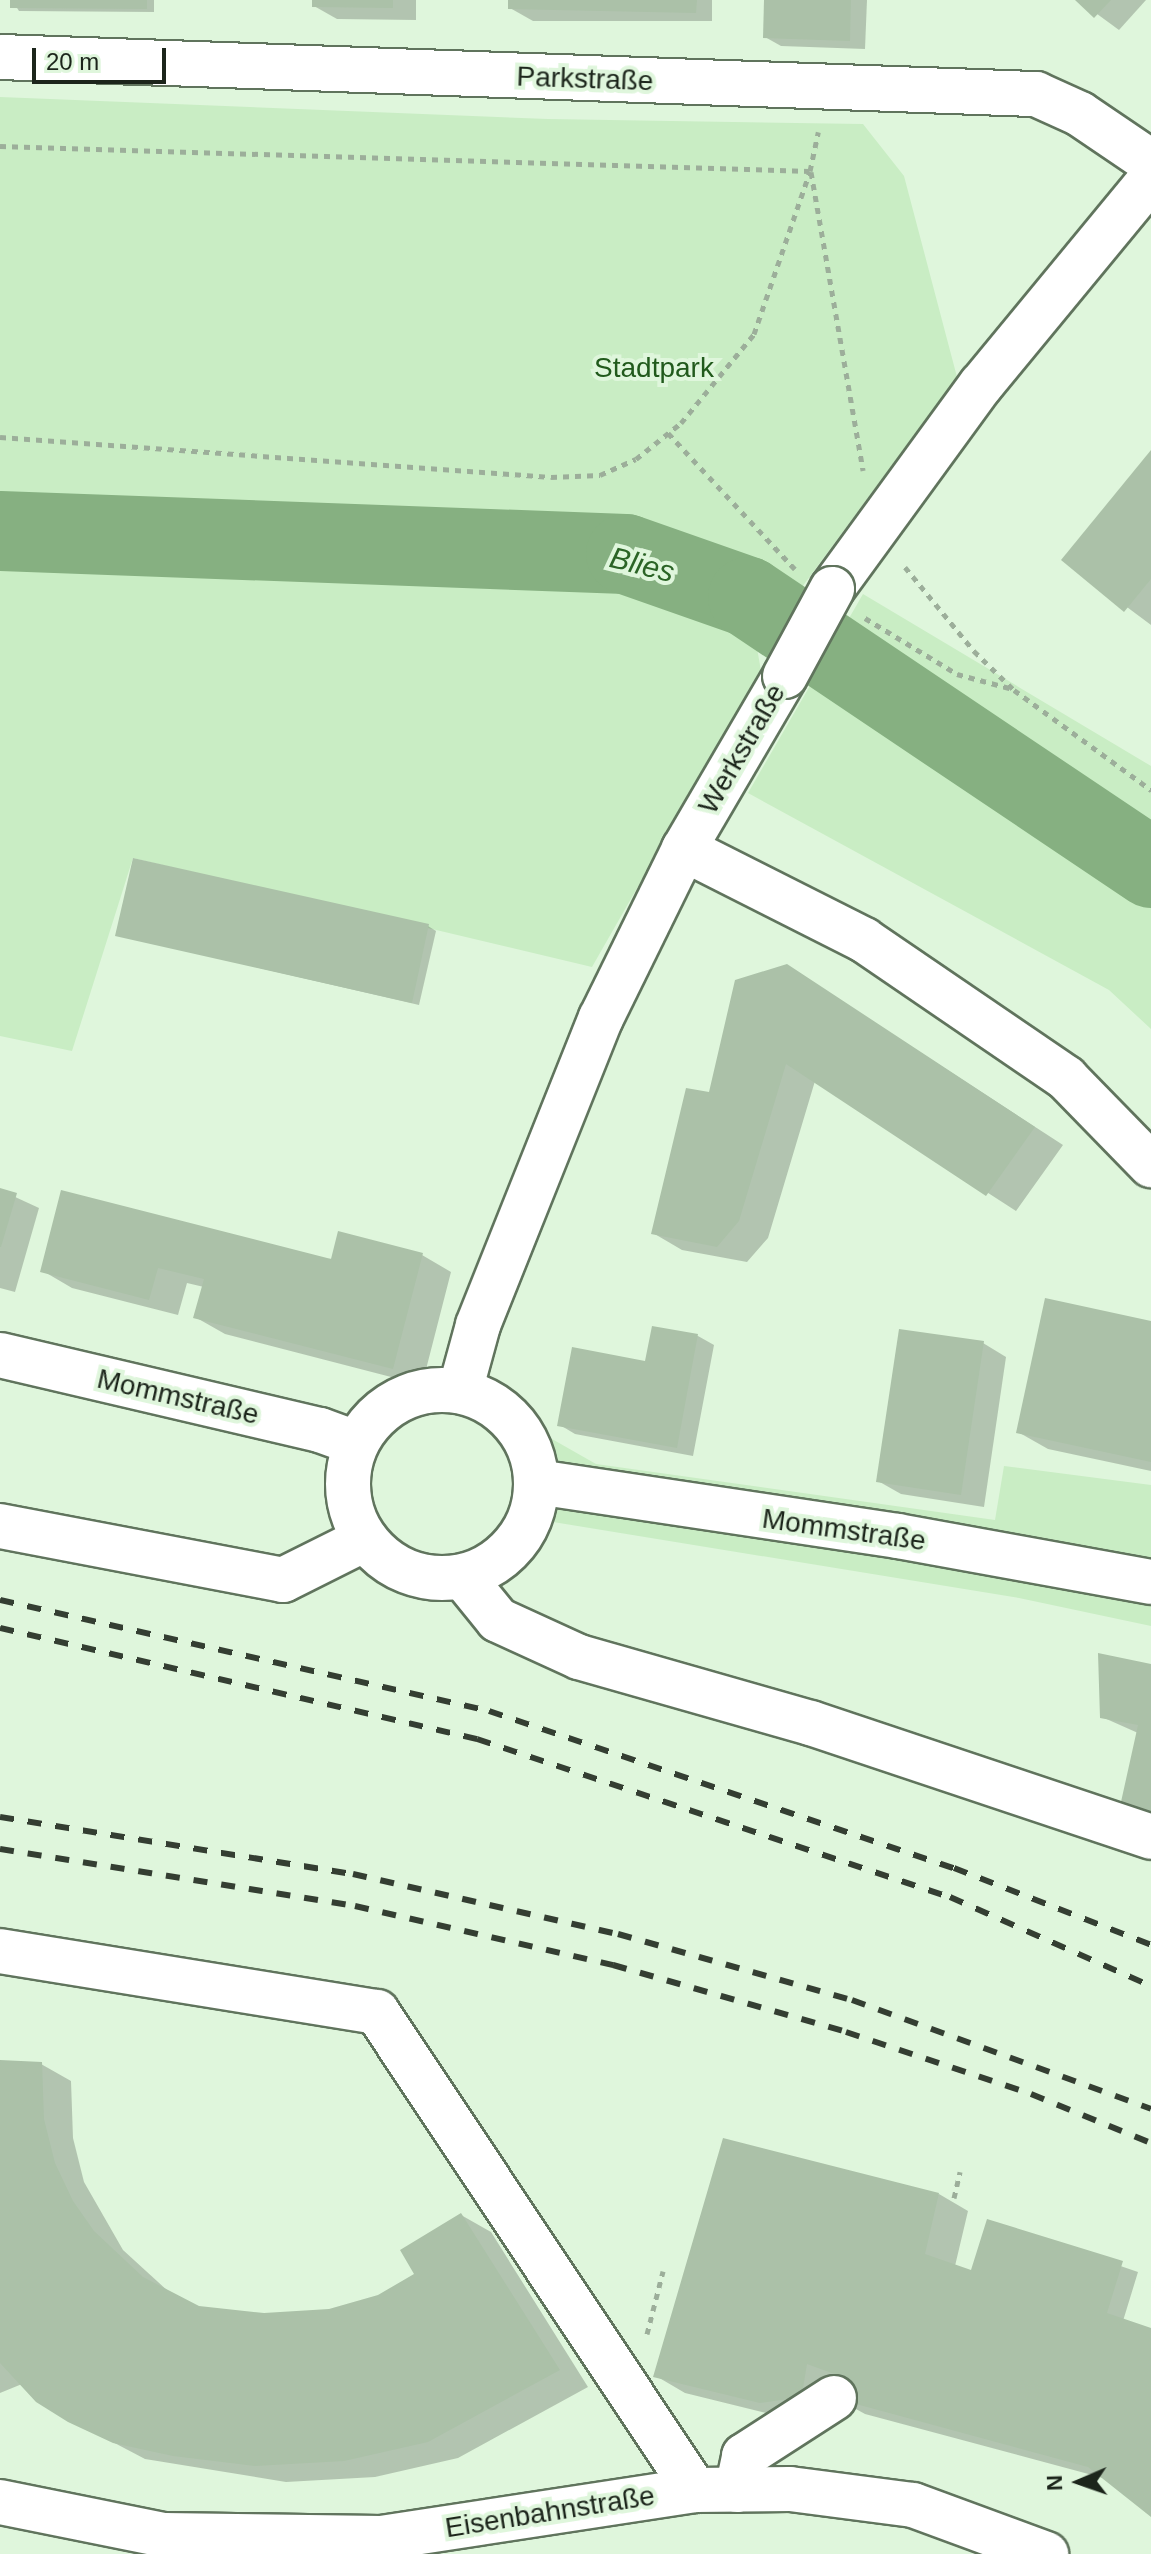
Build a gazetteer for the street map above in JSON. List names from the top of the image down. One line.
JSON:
{"streets":{"street":["Parkstraße","Werkstraße","Mommstraße","Eisenbahnstraße"]},"crossings":[["Werkstraße","Mommstraße"]],"water":["Blies"],"parks":["Stadtpark"],"scale_bar":"20 m","north":"left"}
